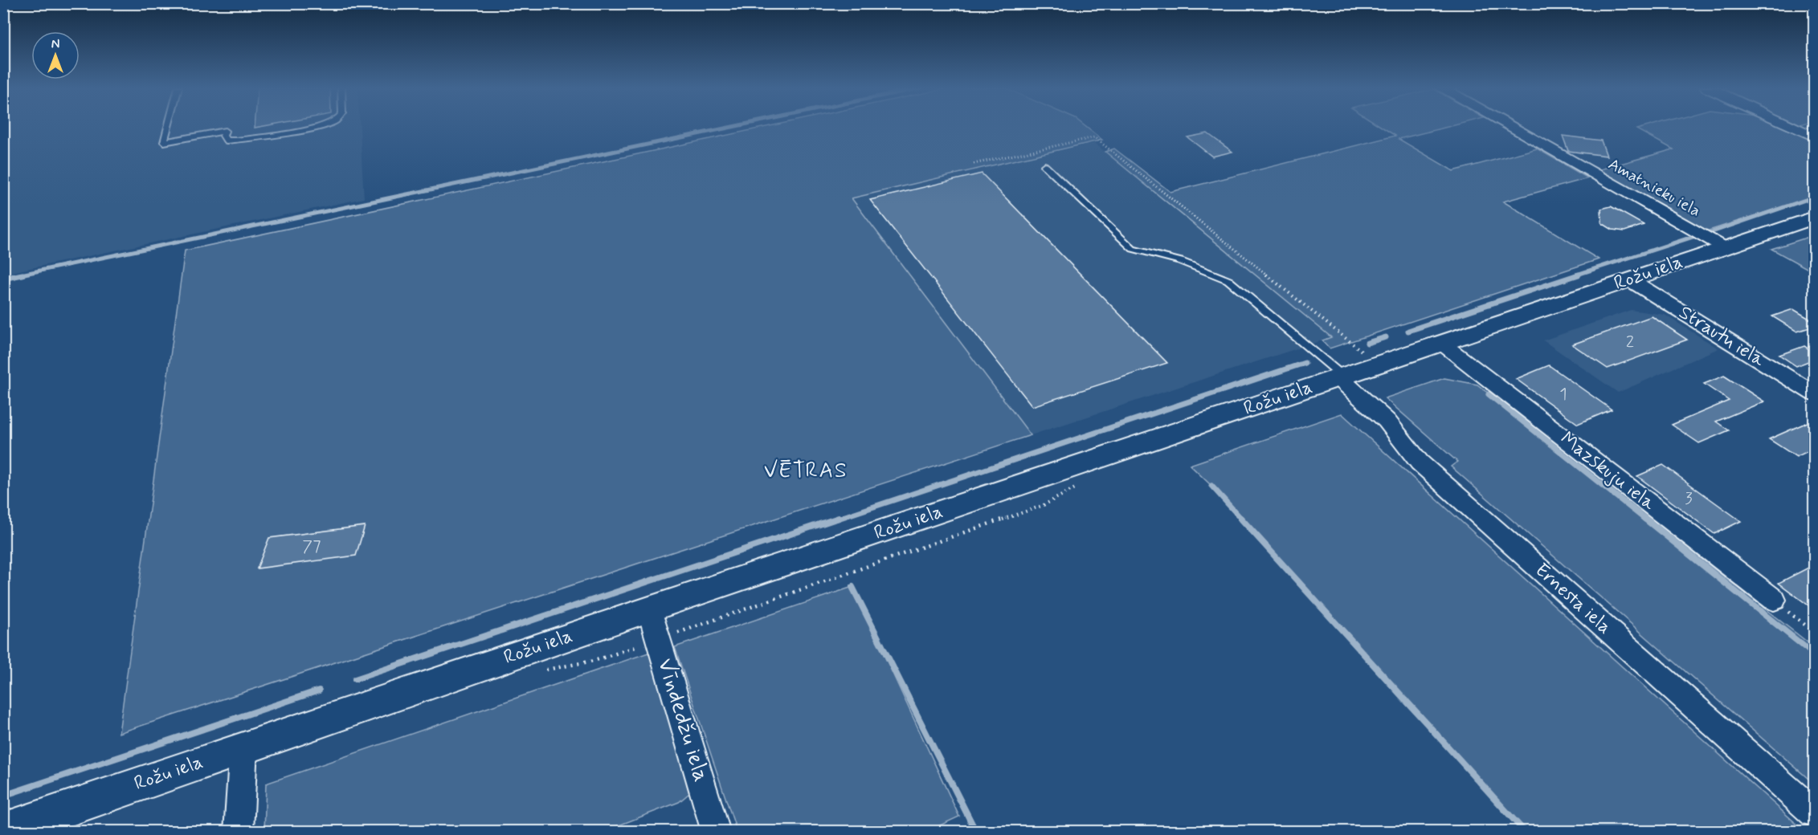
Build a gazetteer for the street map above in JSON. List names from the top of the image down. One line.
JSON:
{"streets":{"street":["Amatnieku iela","Rožu iela","Strautu iela","Mazskuju iela","Ernesta iela","Vīndedžu iela"]},"crossings":[["Amatnieku iela","Rožu iela"],["Rožu iela","Strautu iela"],["Rožu iela","Mazskuju iela"],["Rožu iela","Ernesta iela"],["Rožu iela","Vīndedžu iela"]],"districts":["VĒTRAS"],"house_numbers":["2","1","3","77"],"north":"top"}
